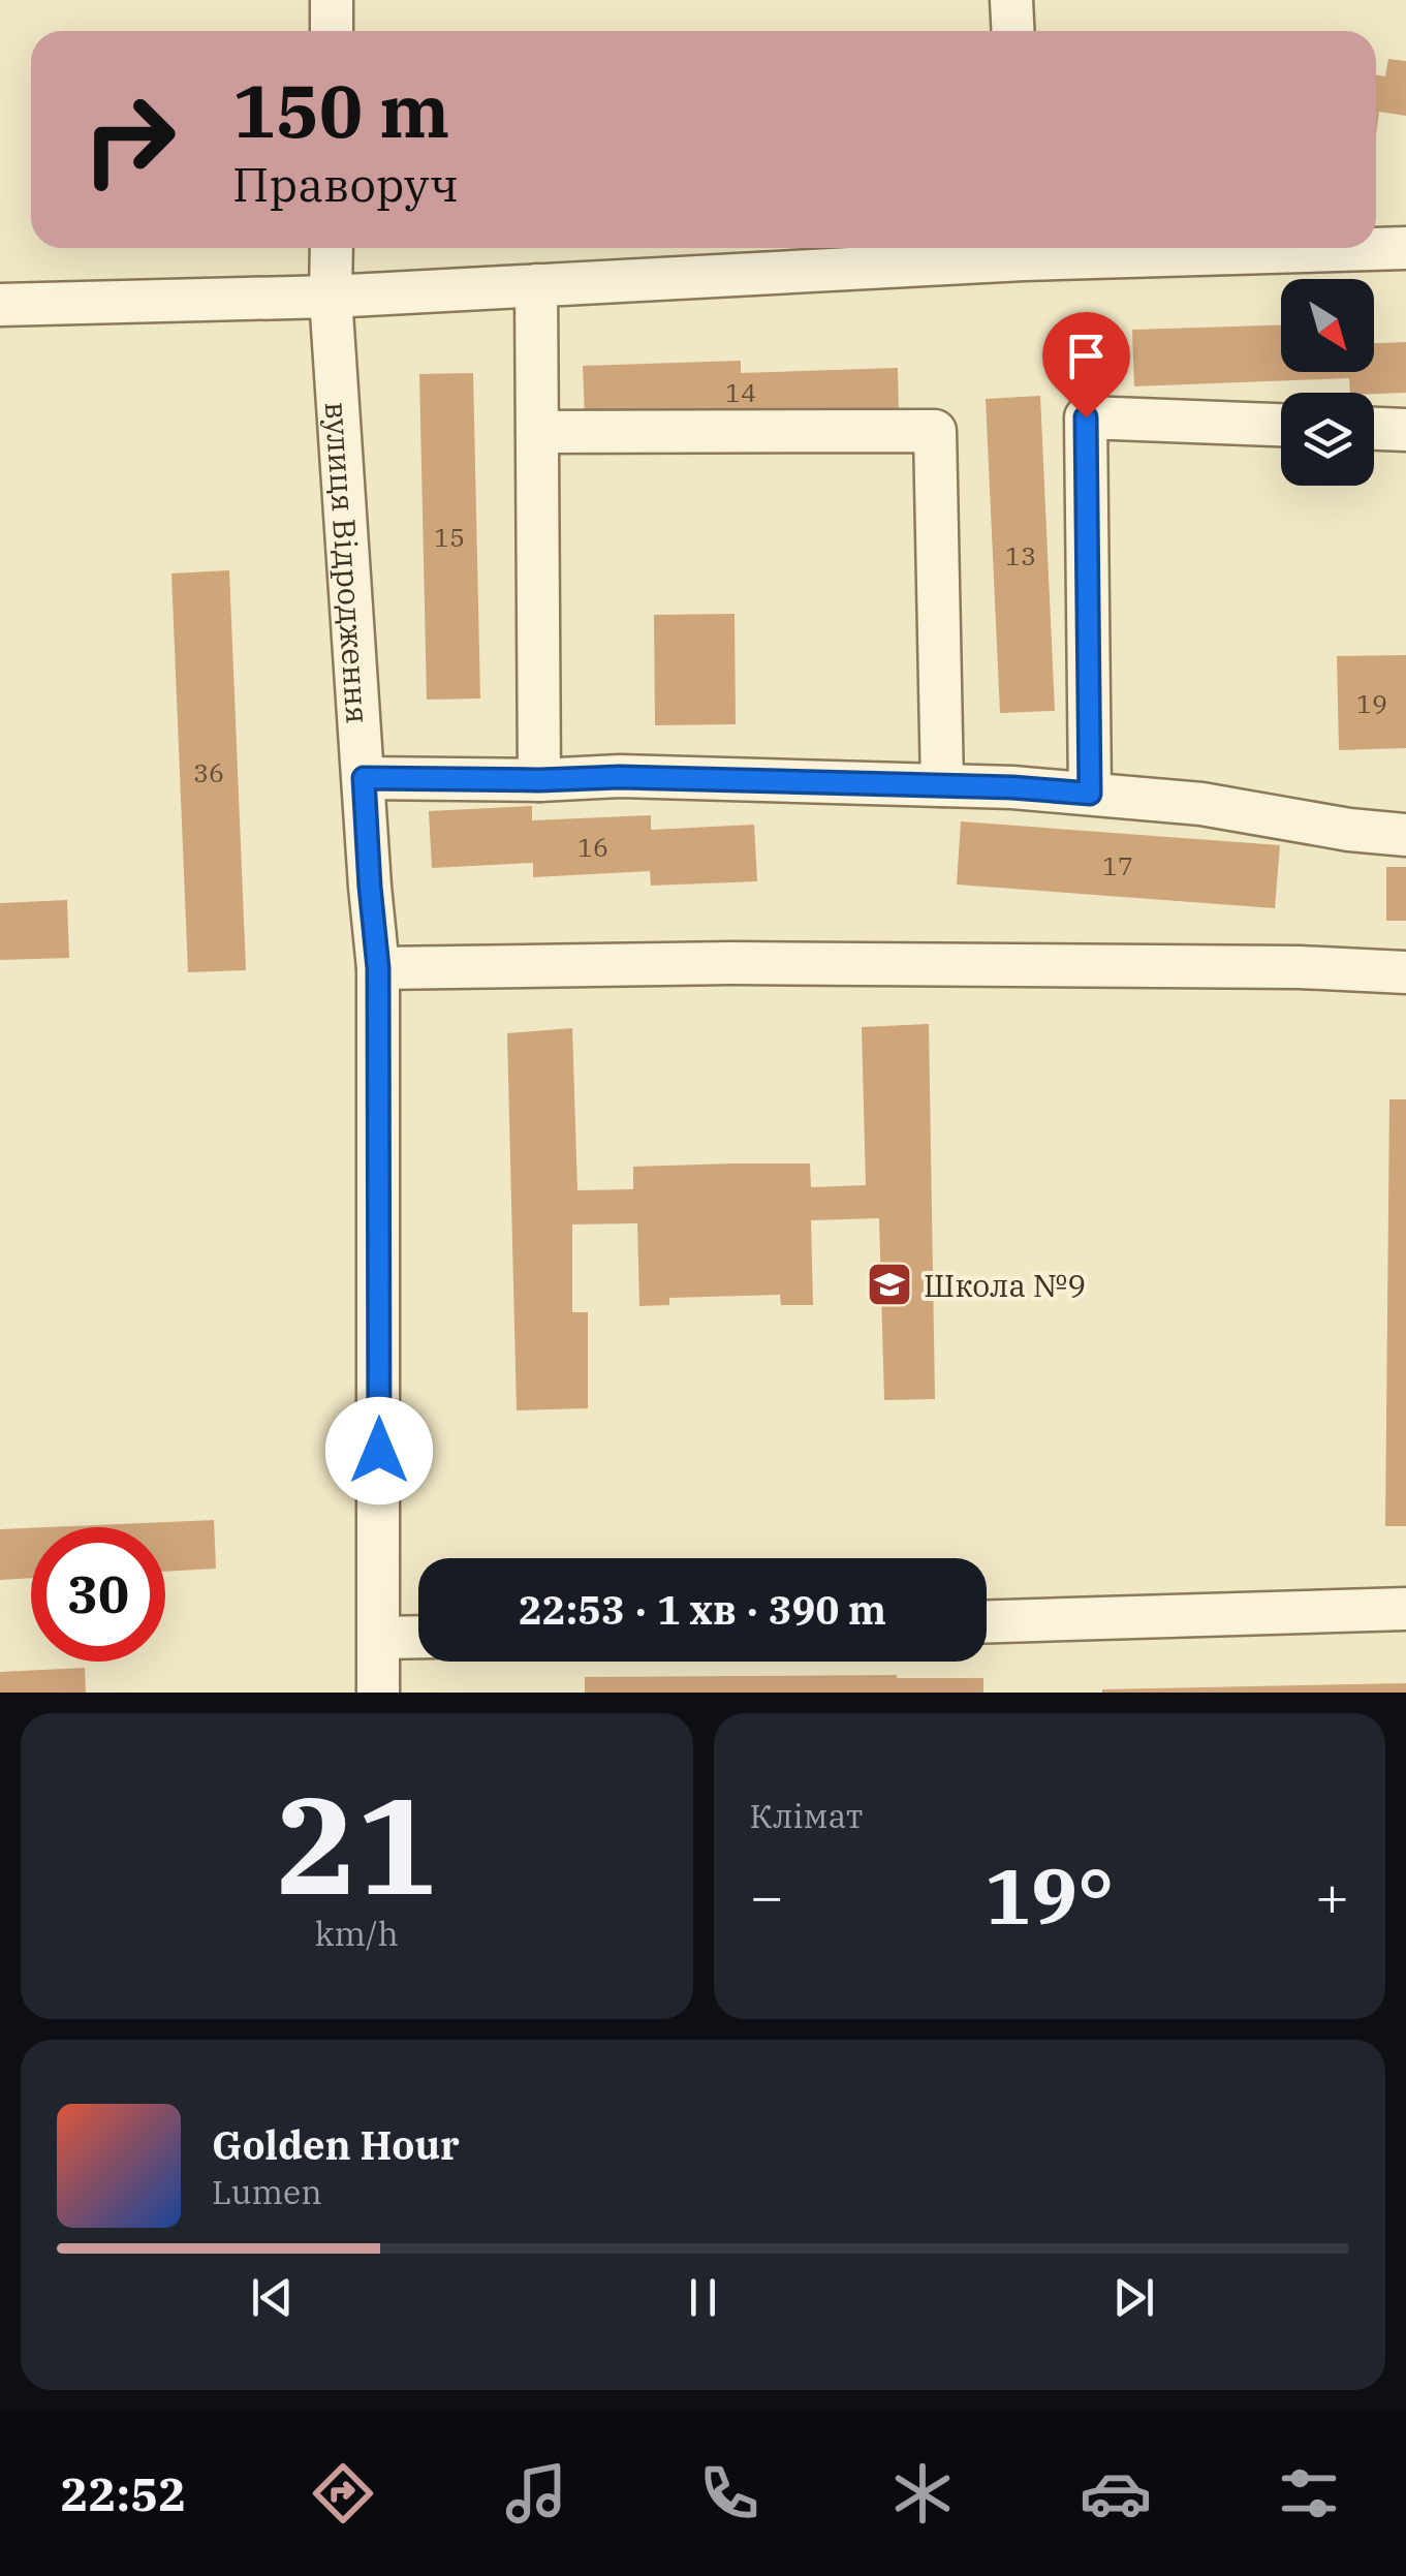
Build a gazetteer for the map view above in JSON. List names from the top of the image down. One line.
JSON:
{"streets":{"street":["вулиця Відродження"]},"places":{"school or university":["Школа №9"]},"house_numbers":["14","15","13","19","36","16","17"],"north":"bottom right","page":{"turn":["150 m","Праворуч"],"limit":"30","trip":"22:53 · 1 хв · 390 m","tile":[["21","km/h"],"Клімат"],"heat":["−","19°","+"],"song":["Golden Hour","Lumen"],"tabs":"22:52"}}
